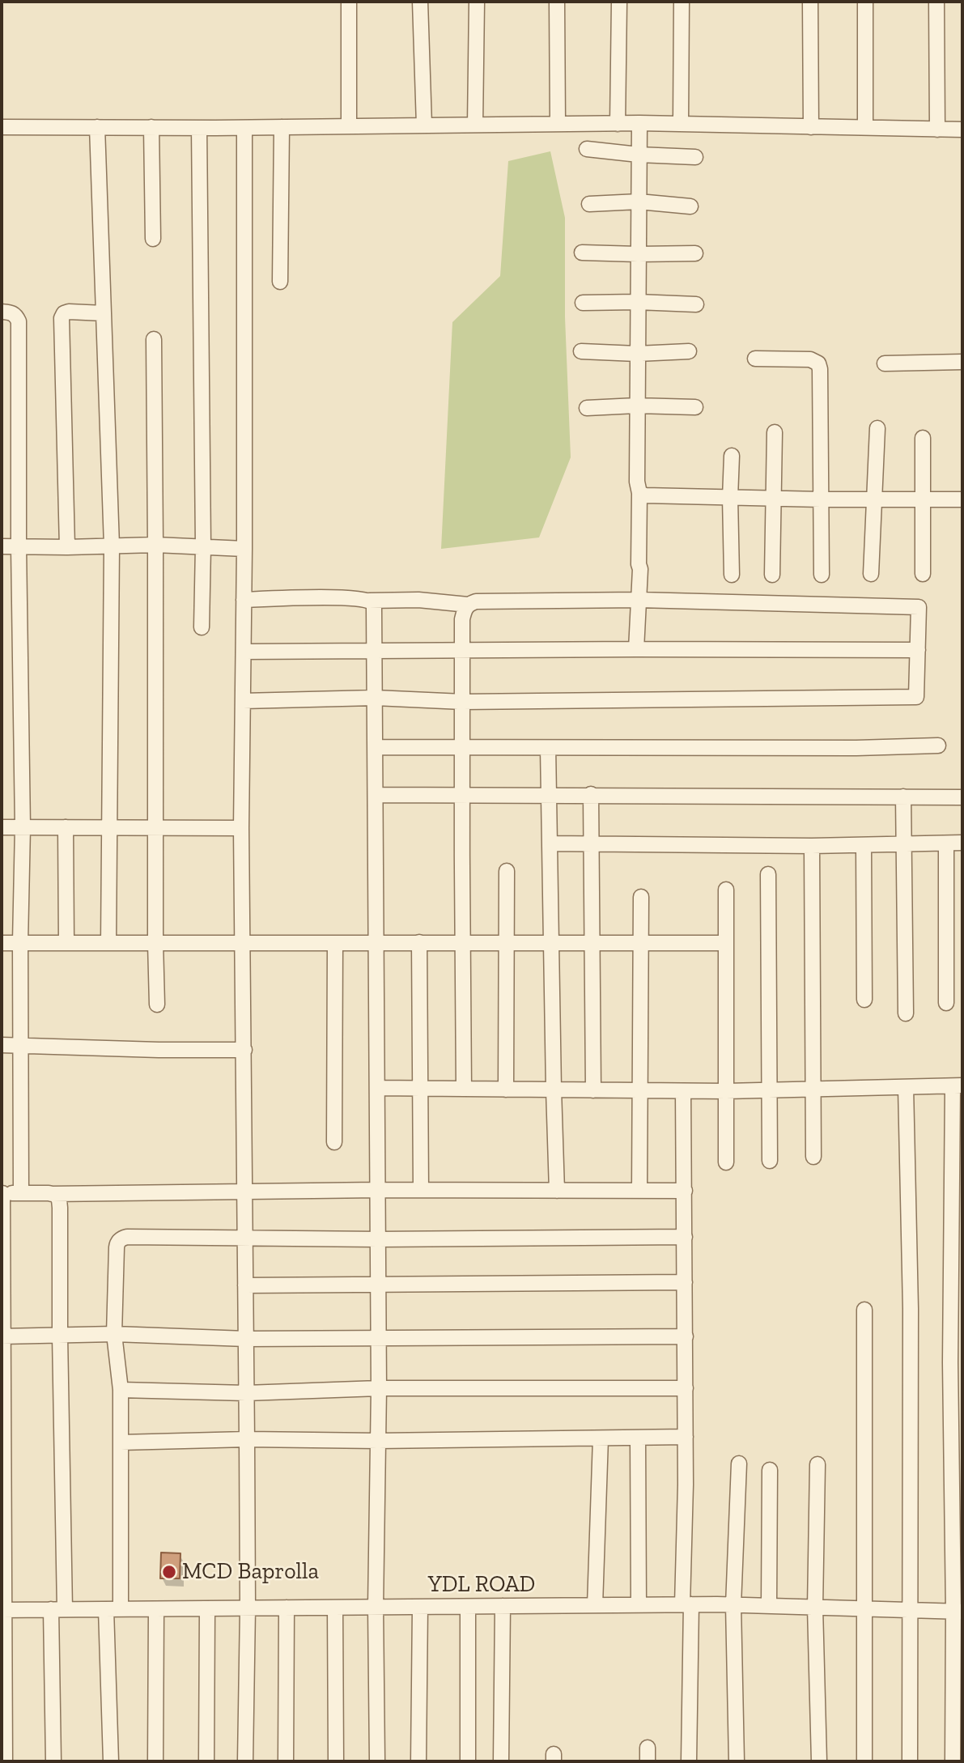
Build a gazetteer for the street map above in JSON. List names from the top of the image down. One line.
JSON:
{"streets":{"street":["YDL ROAD"]},"places":["MCD Baprolla"]}
